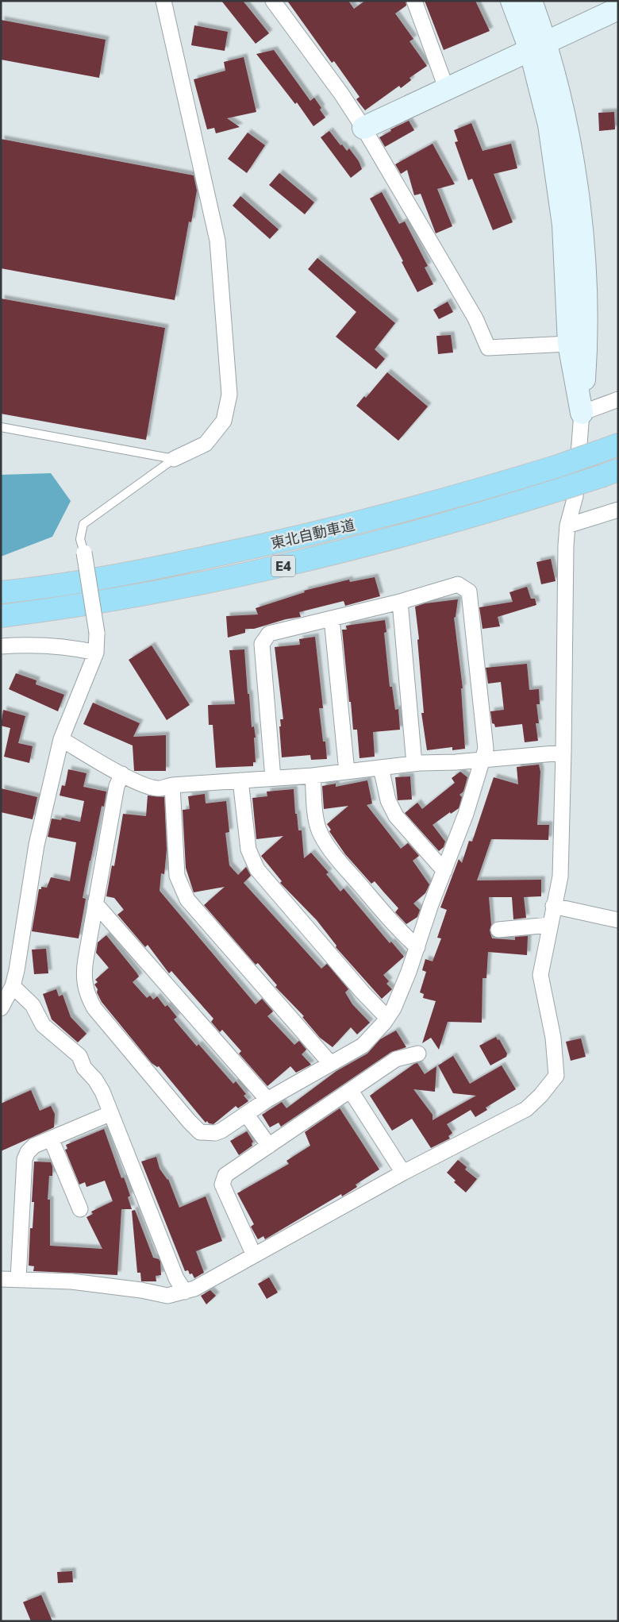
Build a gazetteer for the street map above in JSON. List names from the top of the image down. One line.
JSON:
{"streets":{"highway":["東北自動車道","E4"]}}
